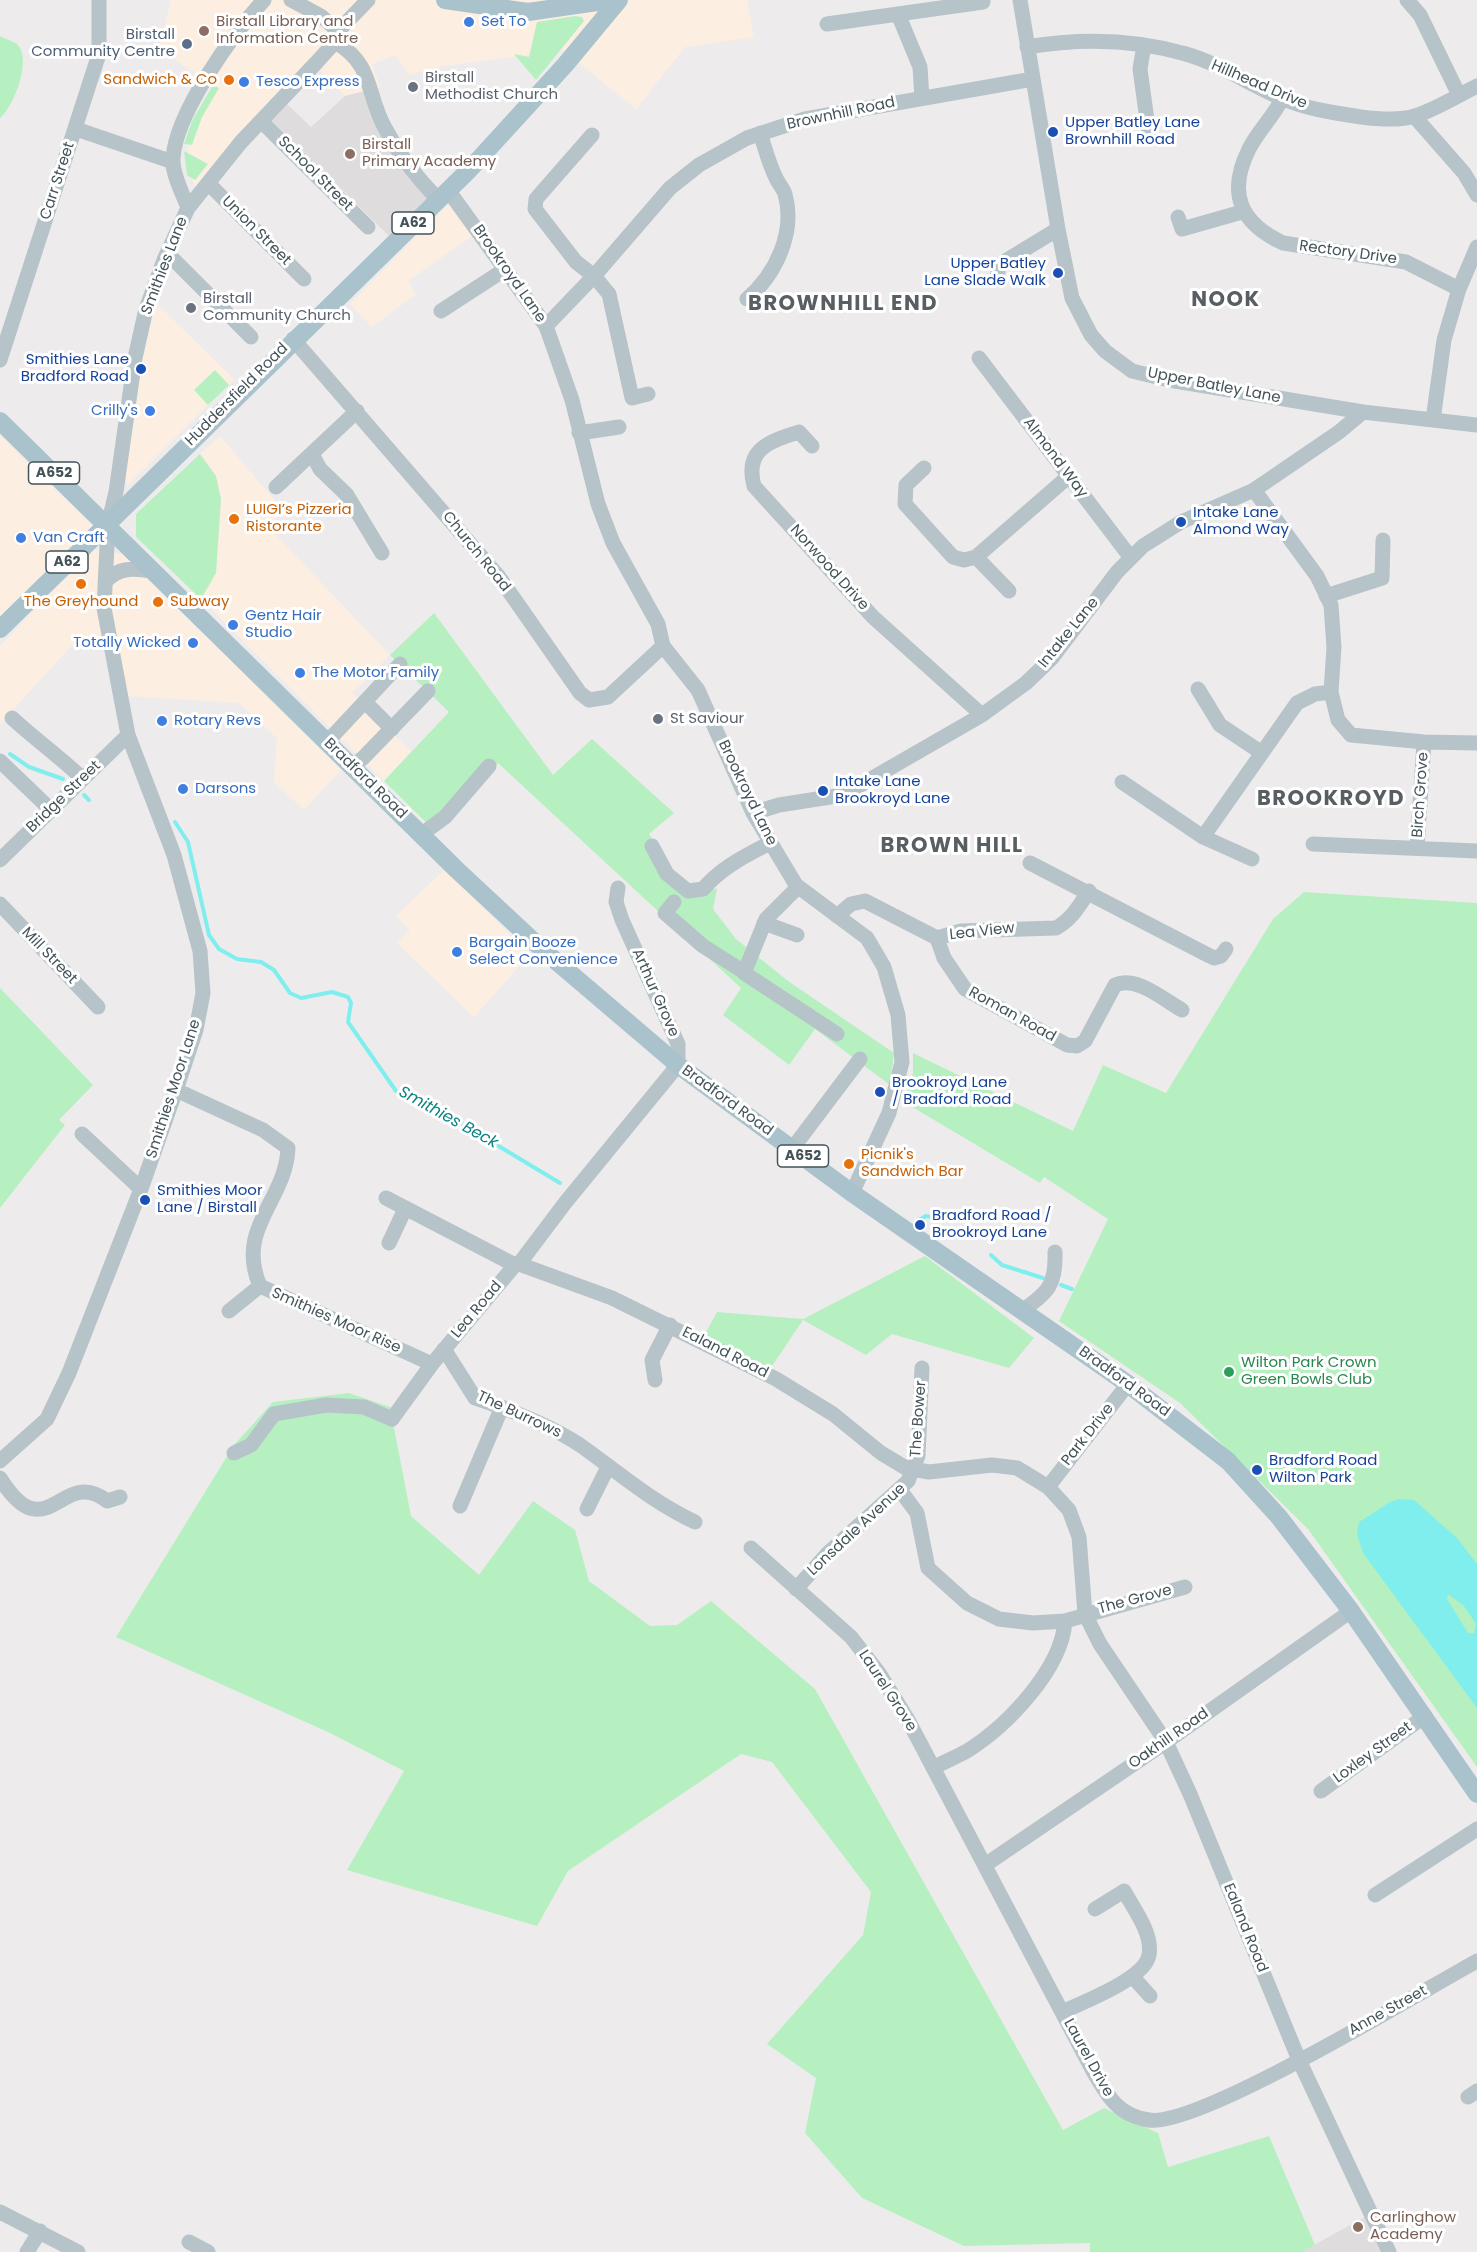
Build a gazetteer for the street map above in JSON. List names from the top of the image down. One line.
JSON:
{"streets":{"main road":["A62","Huddersfield Road","A652","Bradford Road"],"street":["Hillhead Drive","Brownhill Road","School Street","Carr Street","Union Street","Rectory Drive","Smithies Lane","Brookroyd Lane","Upper Batley Lane","Almond Way","Church Road","Norwood Drive","Intake Lane","Birch Grove","Bridge Street","Lea View","Mill Street","Arthur Grove","Roman Road","Smithies Moor Lane","Lea Road","Smithies Moor Rise","Ealand Road","The Burrows","The Bower","Park Drive","Lonsdale Avenue","The Grove","Laurel Grove","Oakhill Road","Loxley Street","Anne Street","Laurel Drive"]},"crossings":[["Hillhead Drive","Upper Batley Lane"],["Brownhill Road","Brookroyd Lane"],["Brownhill Road","Upper Batley Lane"],["School Street","Smithies Lane"],["Union Street","Smithies Lane"],["Smithies Lane","Brookroyd Lane"],["Smithies Lane","Huddersfield Road"],["Smithies Lane","Bradford Road"],["Smithies Lane","Smithies Moor Lane"],["Brookroyd Lane","Huddersfield Road"],["Brookroyd Lane","Church Road"],["Brookroyd Lane","Intake Lane"],["Brookroyd Lane","Bradford Road"],["Brookroyd Lane","Lea View"],["Upper Batley Lane","Intake Lane"],["Huddersfield Road","Church Road"],["Huddersfield Road","Bradford Road"],["Huddersfield Road","Smithies Moor Lane"],["Almond Way","Intake Lane"],["Norwood Drive","Intake Lane"],["Bradford Road","Arthur Grove"],["Bradford Road","Smithies Moor Lane"],["Bradford Road","Lea Road"],["Bradford Road","Park Drive"],["Bradford Road","Oakhill Road"],["Bradford Road","Loxley Street"],["Bridge Street","Smithies Moor Lane"],["Lea View","Roman Road"],["Arthur Grove","Lea Road"],["Smithies Moor Lane","Smithies Moor Rise"],["Lea Road","Smithies Moor Rise"],["Lea Road","Ealand Road"],["Lea Road","The Burrows"],["Ealand Road","The Bower"],["Ealand Road","Lonsdale Avenue"],["Ealand Road","The Grove"],["Ealand Road","Oakhill Road"],["Ealand Road","Anne Street"],["Ealand Road","Laurel Drive"],["The Bower","Lonsdale Avenue"],["Lonsdale Avenue","The Grove"],["Lonsdale Avenue","Laurel Grove"],["Laurel Grove","Oakhill Road"],["Laurel Grove","Laurel Drive"],["Oakhill Road","Laurel Drive"],["Anne Street","Laurel Drive"]],"districts":["NOOK","BROWNHILL END","BROOKROYD","BROWN HILL"],"water":["Smithies Beck"],"places":["Set To","Birstall Library and Information Centre","Birstall Community Centre","Sandwich & Co","Tesco Express","Birstall Methodist Church","Upper Batley Lane Brownhill Road","Birstall Primary Academy","Upper Batley Lane Slade Walk","Birstall Community Church","Smithies Lane Bradford Road","Crilly's","LUIGI’s Pizzeria Ristorante","Intake Lane Almond Way","Van Craft","The Greyhound","Subway","Gentz Hair Studio","Totally Wicked","The Motor Family","St Saviour","Rotary Revs","Darsons","Intake Lane Brookroyd Lane","Bargain Booze Select Convenience","Brookroyd Lane / Bradford Road","Picnik's Sandwich Bar","Smithies Moor Lane / Birstall","Bradford Road / Brookroyd Lane","Wilton Park Crown Green Bowls Club","Bradford Road Wilton Park","Carlinghow Academy"]}
